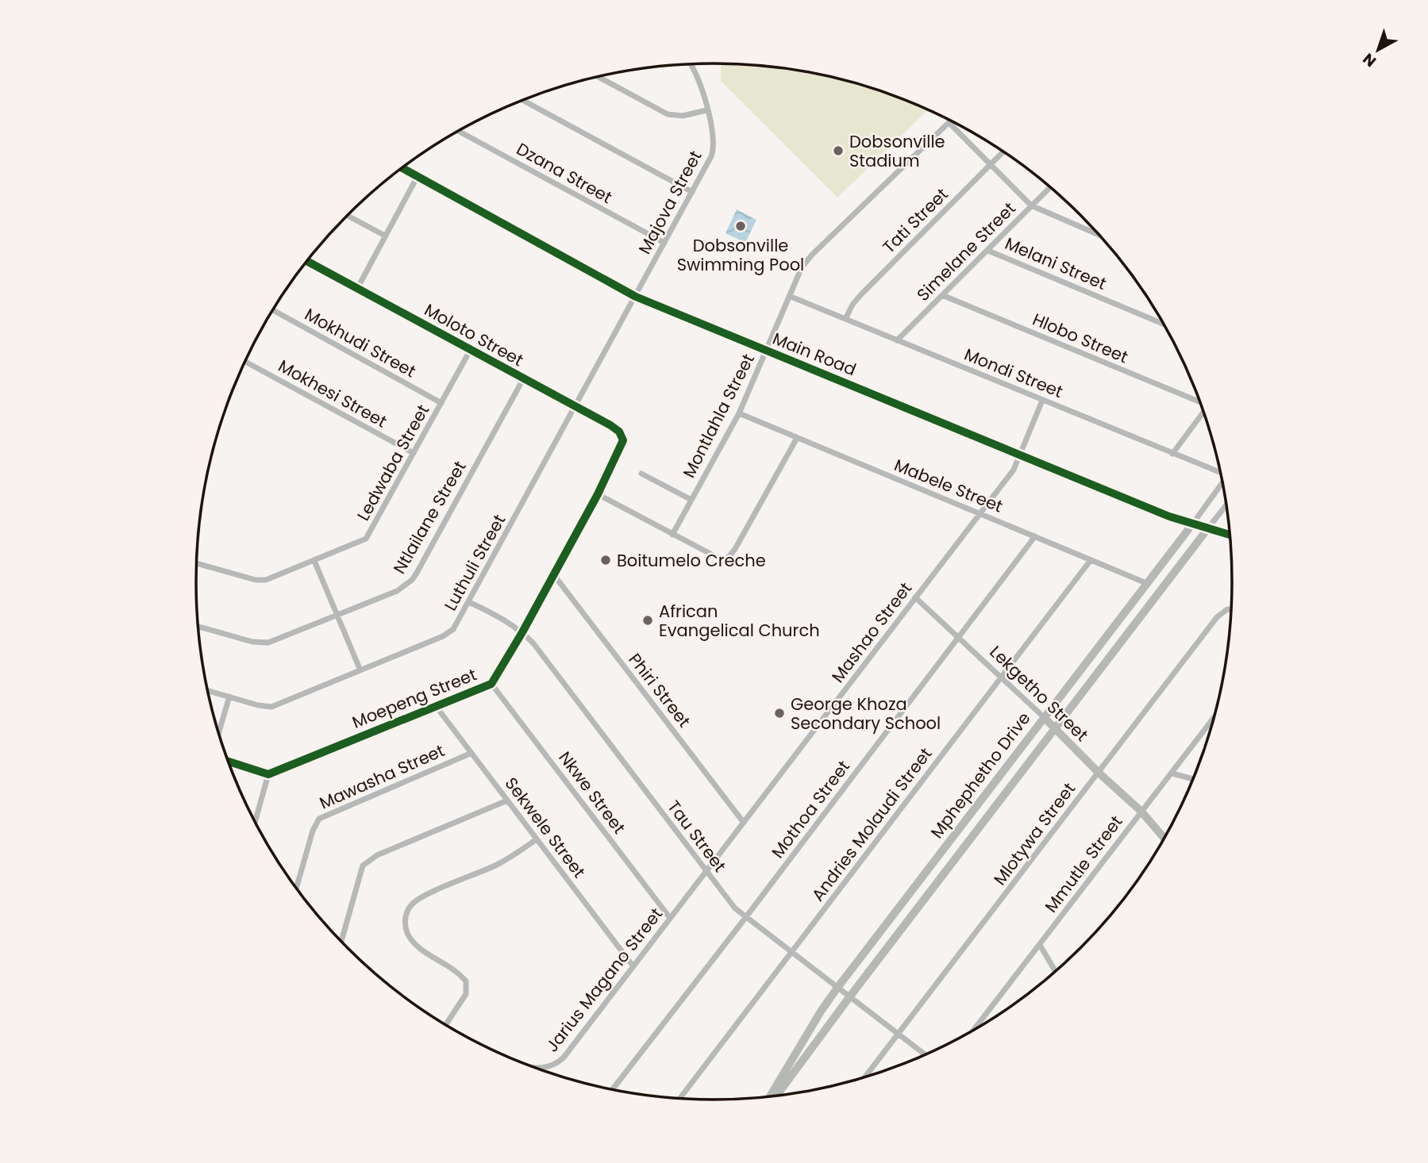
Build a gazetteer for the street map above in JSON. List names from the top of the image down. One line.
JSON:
{"streets":{"street":["Dzana Street","Majova Street","Tati Street","Simelane Street","Melani Street","Moloto Street","Hlobo Street","Mokhudi Street","Main Road","Mondi Street","Mokhesi Street","Montlahla Street","Ledwaba Street","Mabele Street","Ntlailane Street","Luthuli Street","Mashao Street","Phiri Street","Lekgetho Street","Moepeng Street","Mphephetho Drive","Mawasha Street","Nkwe Street","Mothoa Street","Andries Molaudi Street","Sekwele Street","Mlotywa Street","Tau Street","Mmutle Street","Jarius Magano Street"]},"crossings":[["Dzana Street","Majova Street"],["Majova Street","Main Road"],["Majova Street","Luthuli Street"],["Tati Street","Mondi Street"],["Simelane Street","Melani Street"],["Simelane Street","Hlobo Street"],["Simelane Street","Mondi Street"],["Moloto Street","Ledwaba Street"],["Moloto Street","Ntlailane Street"],["Moloto Street","Luthuli Street"],["Moloto Street","Moepeng Street"],["Mokhudi Street","Ledwaba Street"],["Main Road","Montlahla Street"],["Main Road","Luthuli Street"],["Main Road","Mashao Street"],["Main Road","Mphephetho Drive"],["Mondi Street","Montlahla Street"],["Mondi Street","Mashao Street"],["Mokhesi Street","Ledwaba Street"],["Montlahla Street","Mabele Street"],["Mabele Street","Mashao Street"],["Mabele Street","Mphephetho Drive"],["Mabele Street","Mothoa Street"],["Mabele Street","Andries Molaudi Street"],["Luthuli Street","Tau Street"],["Mashao Street","Phiri Street"],["Mashao Street","Lekgetho Street"],["Mashao Street","Tau Street"],["Mashao Street","Jarius Magano Street"],["Phiri Street","Moepeng Street"],["Lekgetho Street","Mphephetho Drive"],["Lekgetho Street","Mothoa Street"],["Lekgetho Street","Andries Molaudi Street"],["Lekgetho Street","Mlotywa Street"],["Lekgetho Street","Mmutle Street"],["Moepeng Street","Nkwe Street"],["Moepeng Street","Sekwele Street"],["Moepeng Street","Tau Street"],["Mphephetho Drive","Tau Street"],["Mawasha Street","Sekwele Street"],["Nkwe Street","Jarius Magano Street"],["Mothoa Street","Tau Street"],["Andries Molaudi Street","Tau Street"],["Sekwele Street","Jarius Magano Street"],["Mlotywa Street","Tau Street"],["Tau Street","Jarius Magano Street"]],"places":["Dobsonville Stadium","Dobsonville Swimming Pool","Boitumelo Creche","African Evangelical Church","George Khoza Secondary School"],"north":"bottom left"}
